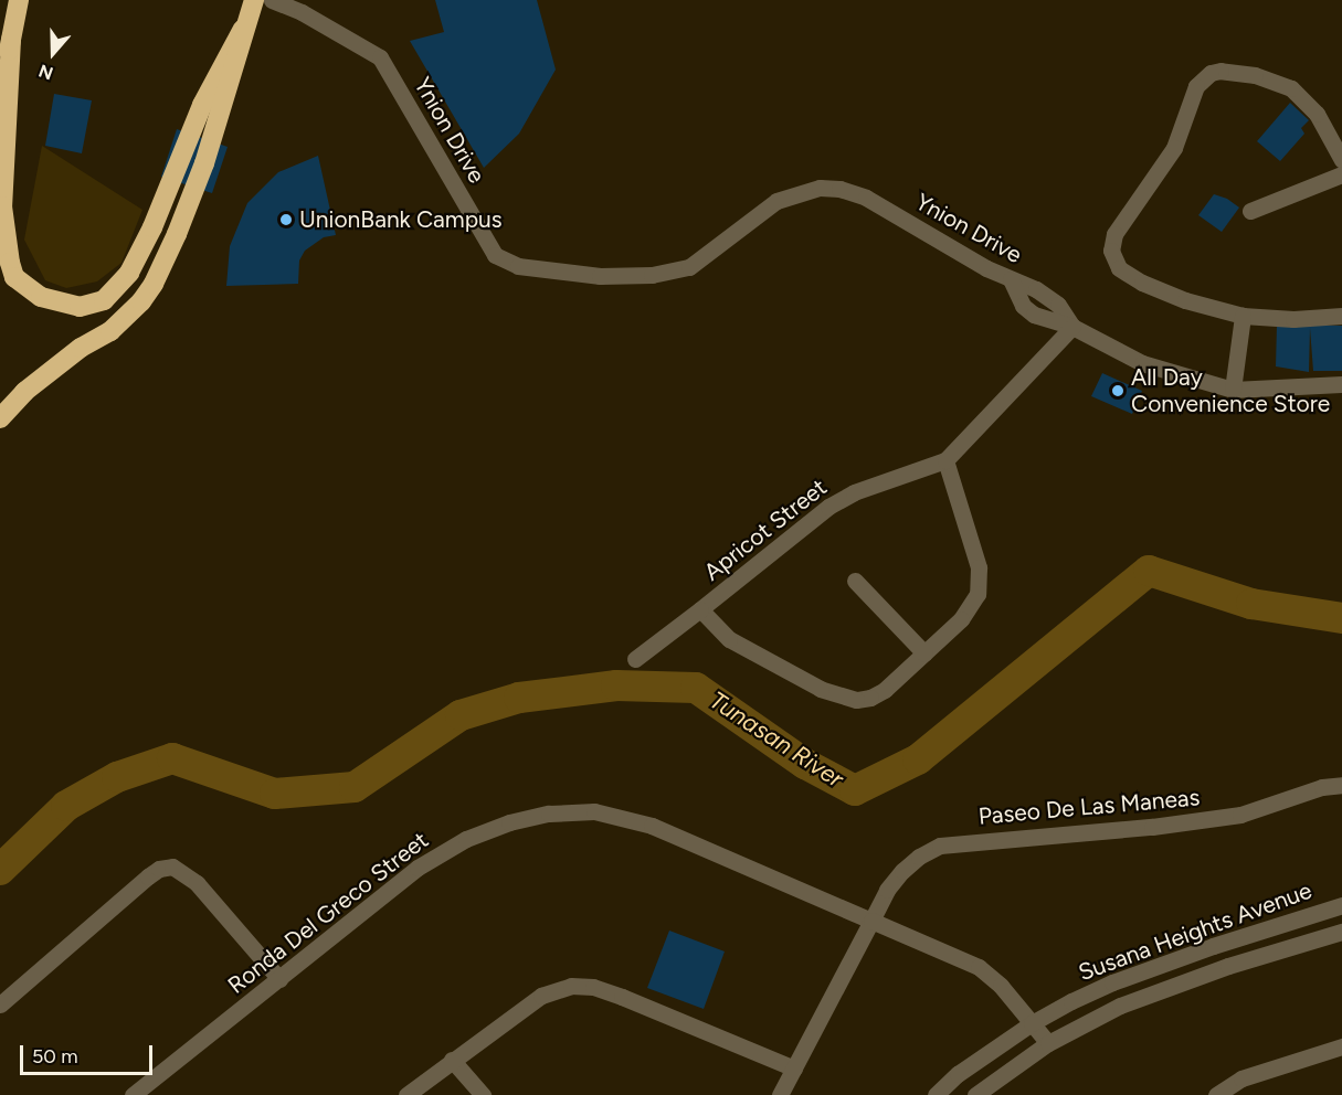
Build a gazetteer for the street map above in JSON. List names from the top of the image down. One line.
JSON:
{"streets":{"street":["Ynion Drive","Apricot Street","Paseo De Las Maneas","Ronda Del Greco Street","Susana Heights Avenue"]},"crossings":[["Ynion Drive","Apricot Street"],["Paseo De Las Maneas","Ronda Del Greco Street"],["Ronda Del Greco Street","Susana Heights Avenue"]],"water":["Tunasan River"],"places":["UnionBank Campus","All Day Convenience Store"],"scale_bar":"50 m","north":"bottom"}
